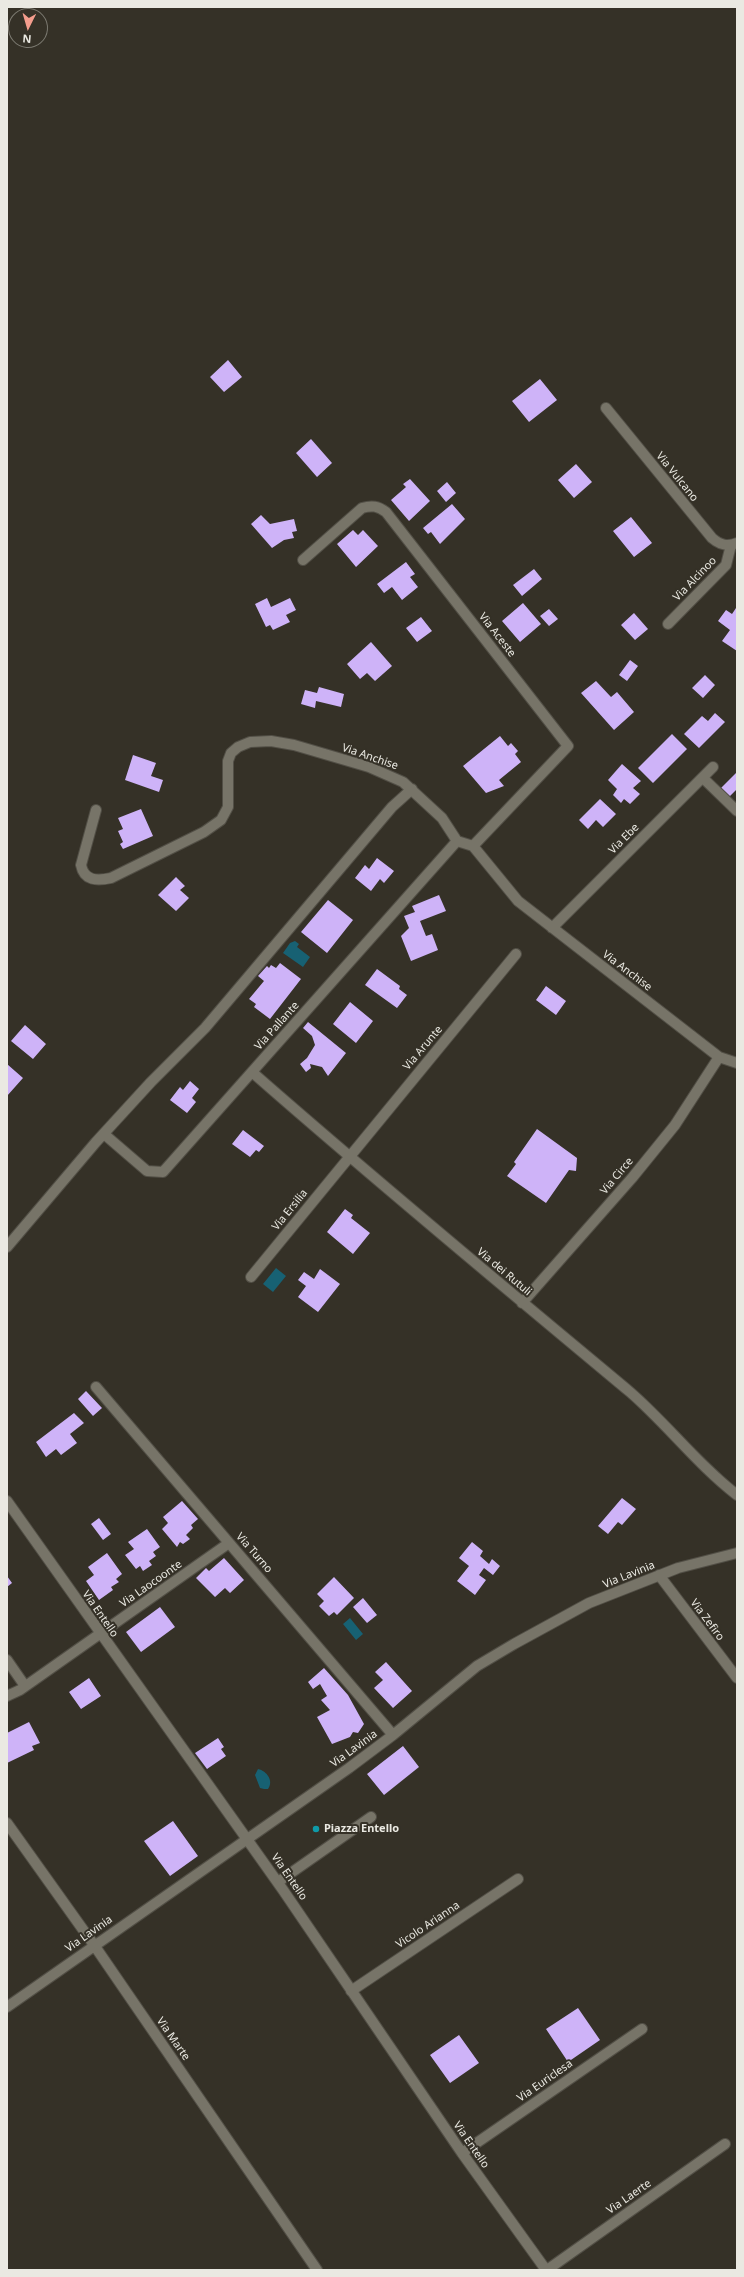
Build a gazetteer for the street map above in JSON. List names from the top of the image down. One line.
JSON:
{"streets":{"street":["Via Vulcano","Via Alcinoo","Via Aceste","Via Anchise","Via Ebe","Via Pallante","Via Arunte","Via Circe","Via Ersilia","Via dei Rutuli","Via Turno","Via Lavinia","Via Laocoonte","Via Entello","Via Zefiro","Vicolo Arianna","Via Marte","Via Euriclesa","Via Laerte"]},"crossings":[["Via Vulcano","Via Alcinoo"],["Via Aceste","Via Anchise"],["Via Anchise","Via Ebe"],["Via Anchise","Via Pallante"],["Via Anchise","Via Circe"],["Via Pallante","Via dei Rutuli"],["Via Arunte","Via Ersilia"],["Via Arunte","Via dei Rutuli"],["Via Circe","Via dei Rutuli"],["Via Ersilia","Via dei Rutuli"],["Via Turno","Via Lavinia"],["Via Turno","Via Laocoonte"],["Via Lavinia","Via Entello"],["Via Lavinia","Via Zefiro"],["Via Lavinia","Via Marte"],["Via Laocoonte","Via Entello"],["Via Entello","Vicolo Arianna"],["Via Entello","Via Euriclesa"],["Via Entello","Via Laerte"]],"places":["Piazza Entello"],"north":"bottom"}
